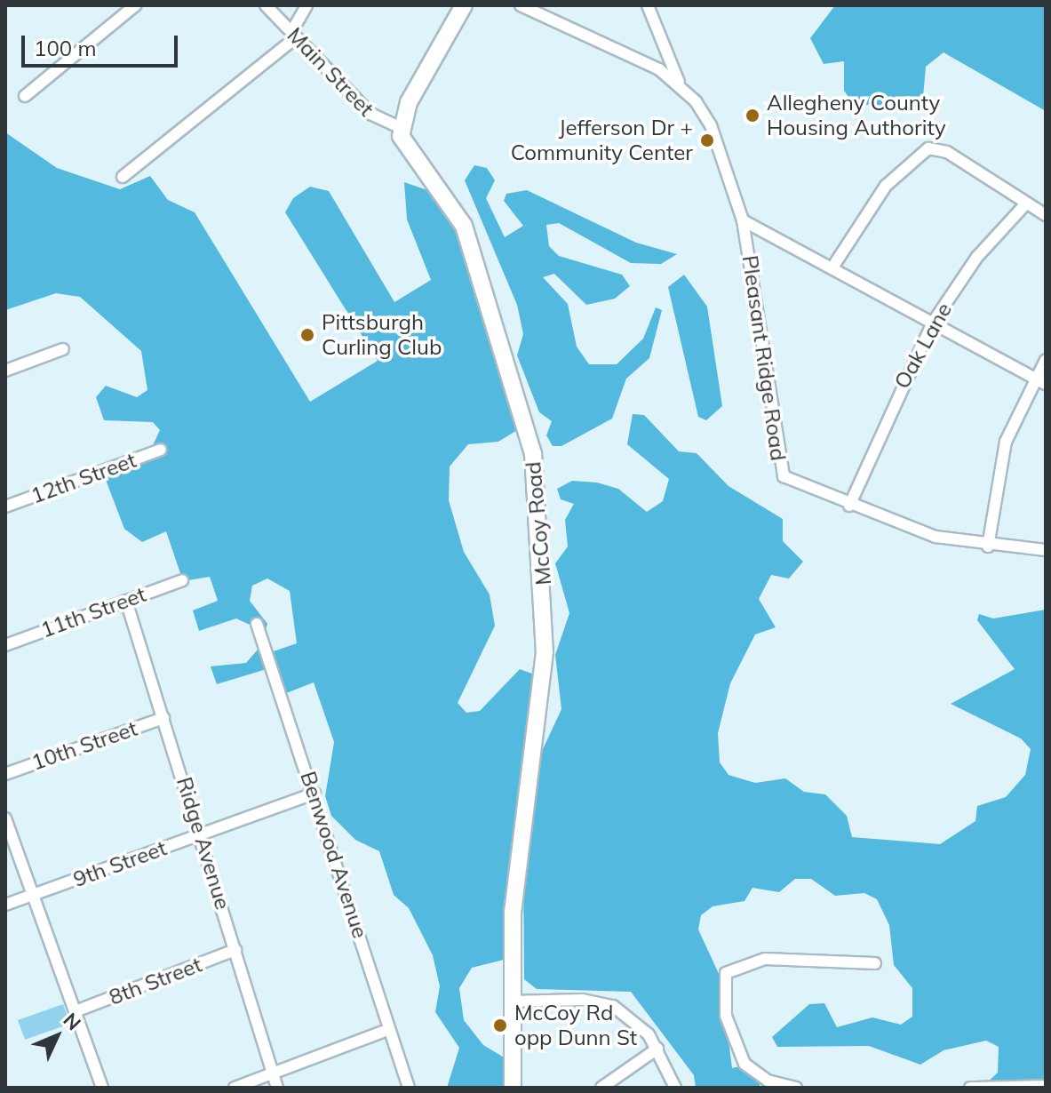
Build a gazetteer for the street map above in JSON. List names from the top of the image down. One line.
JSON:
{"streets":{"street":["Main Street","Oak Lane","Pleasant Ridge Road","12th Street","McCoy Road","11th Street","10th Street","Ridge Avenue","Benwood Avenue","9th Street","8th Street"]},"crossings":[["Main Street","McCoy Road"],["Oak Lane","Pleasant Ridge Road"],["11th Street","Ridge Avenue"],["10th Street","Ridge Avenue"],["Ridge Avenue","9th Street"],["Ridge Avenue","8th Street"],["Benwood Avenue","9th Street"]],"places":["Allegheny County Housing Authority","Jefferson Dr + Community Center","Pittsburgh Curling Club","McCoy Rd opp Dunn St"],"scale_bar":"100 m","north":"top right"}
